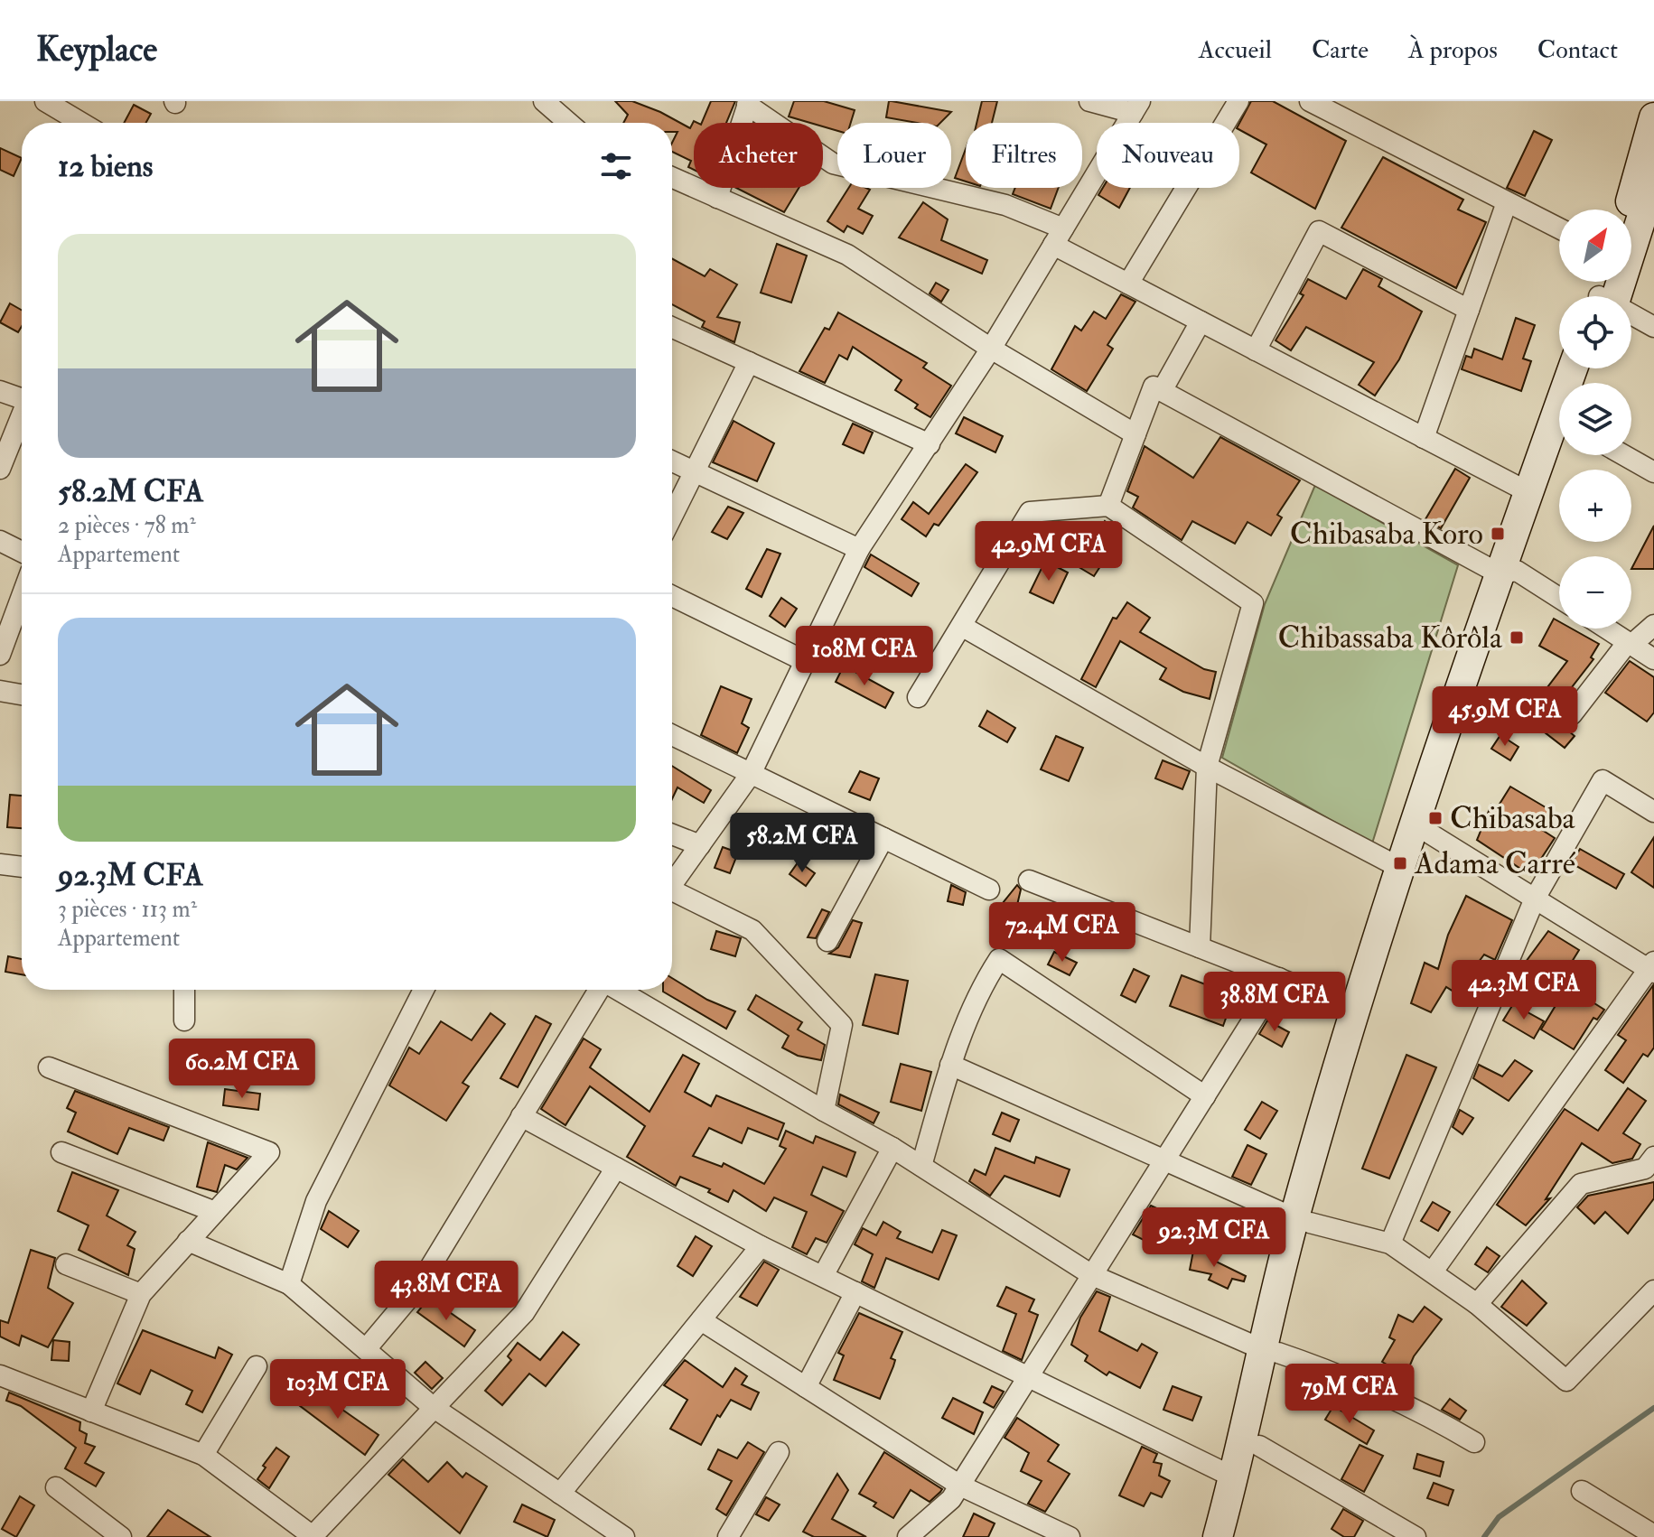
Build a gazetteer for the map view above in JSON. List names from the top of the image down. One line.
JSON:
{"places":{"transit":["Chibasaba Koro","Chibassaba Kôrôla","Chibasaba","Adama Carré"]},"north":"top right","page":{"header":"Keyplace","nav":["Accueil","Carte","À propos","Contact"],"chip":["Acheter","Louer","Filtres","Nouveau"],"heading":"12 biens","map_buttons":["+","−"],"list":[{"name":"58.2M CFA","note":"2 pièces · 78 m² · Appartement"},{"name":"92.3M CFA","note":"3 pièces · 113 m² · Appartement"}],"price":["42.9M CFA","108M CFA","45.9M CFA","58.2M CFA","72.4M CFA","42.3M CFA","38.8M CFA","60.2M CFA","92.3M CFA","43.8M CFA","103M CFA","79M CFA"]}}
